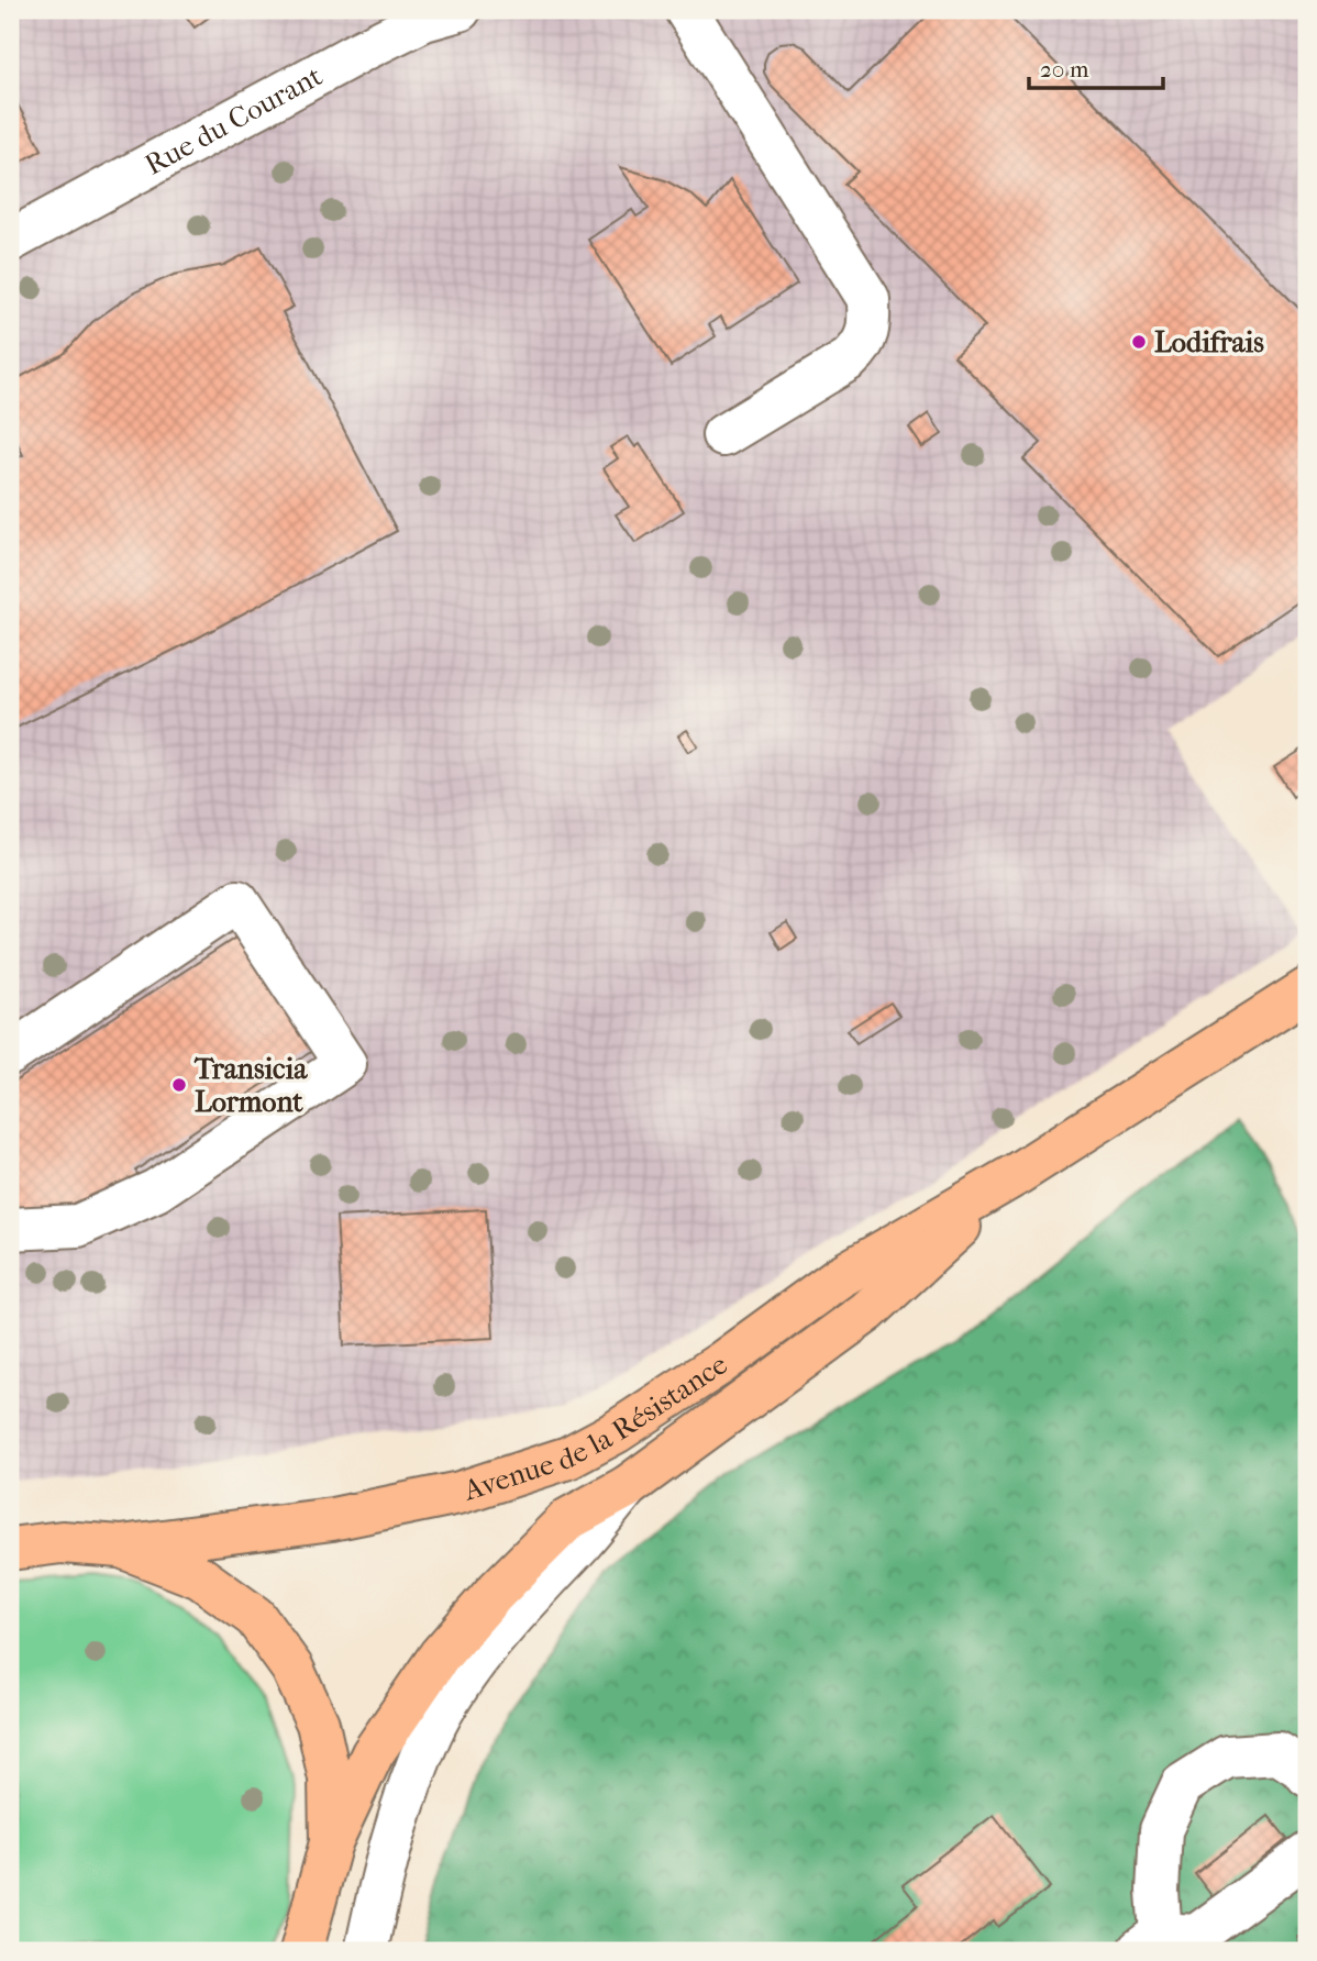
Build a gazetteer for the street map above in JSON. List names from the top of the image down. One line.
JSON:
{"streets":{"main road":["Avenue de la Résistance"],"street":["Rue du Courant"]},"places":["Lodifrais","Transicia Lormont"],"scale_bar":"20 m"}
